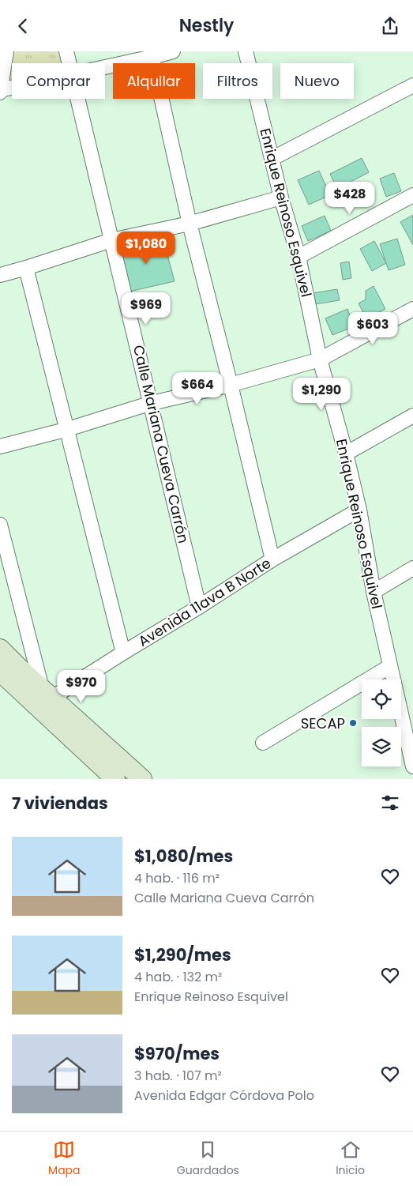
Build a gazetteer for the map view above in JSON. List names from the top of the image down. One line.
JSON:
{"streets":{"street":["Enrique Reinoso Esquivel","Calle Mariana Cueva Carrón","Avenida 11ava B Norte"]},"crossings":[["Enrique Reinoso Esquivel","Avenida 11ava B Norte"],["Calle Mariana Cueva Carrón","Avenida 11ava B Norte"]],"places":["SECAP"],"page":{"header":"Nestly","chip":["Comprar","Alquilar","Filtros","Nuevo"],"price":["$428","$1,080","$969","$603","$664","$1,290","$970"],"heading":"7 viviendas","list":[{"name":"$1,080/mes","note":"4 hab. · 116 m² · Calle Mariana Cueva Carrón"},{"name":"$1,290/mes","note":"4 hab. · 132 m² · Enrique Reinoso Esquivel"},{"name":"$970/mes","note":"3 hab. · 107 m² · Avenida Edgar Córdova Polo"}],"tabs":["Mapa","Guardados","Inicio"]}}
